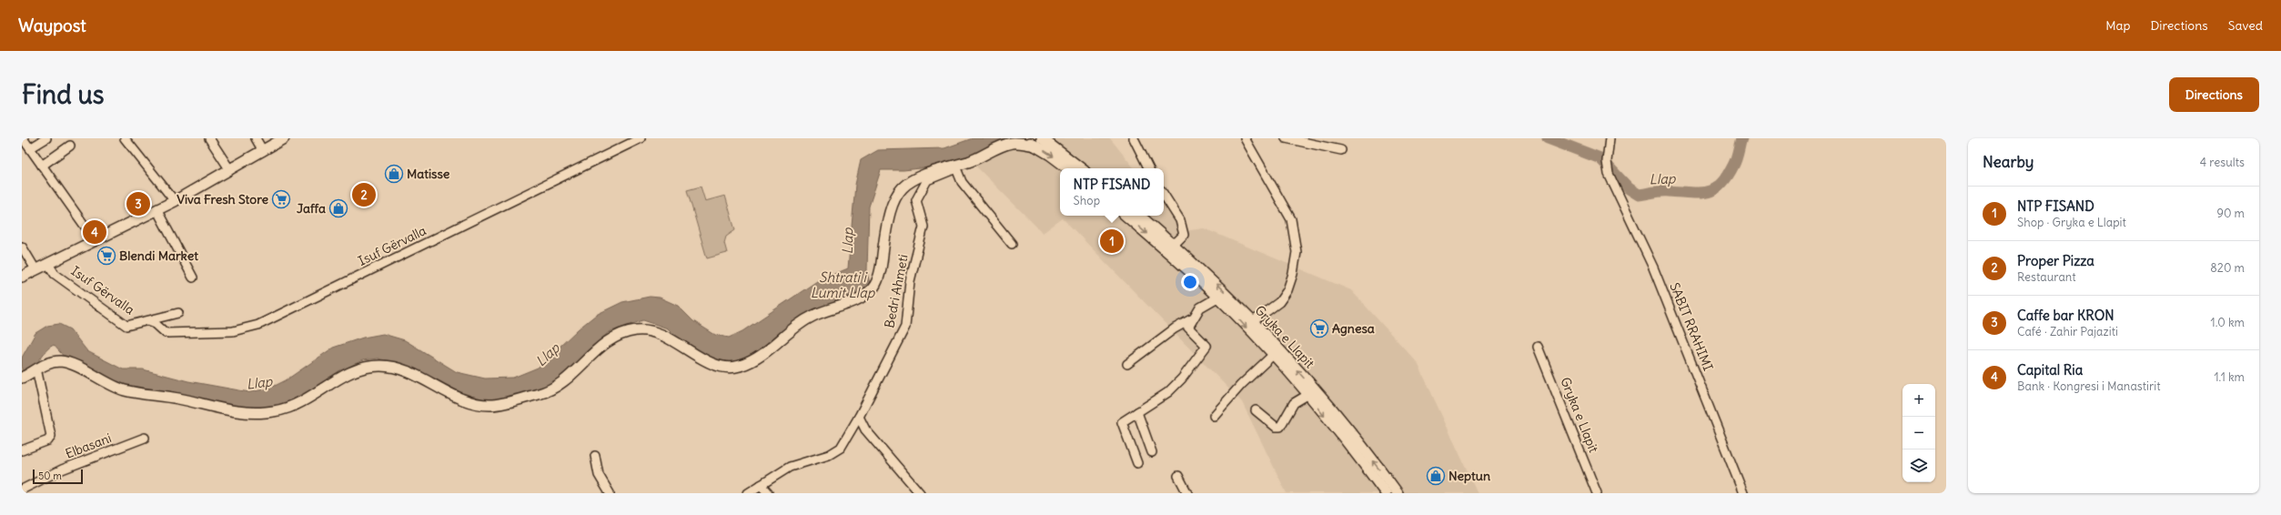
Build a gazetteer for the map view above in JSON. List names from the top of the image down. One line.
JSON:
{"streets":{"main road":["Gryka e Llapit"],"street":["Isuf Gërvalla","Bedri Ahmeti","SABIT RRAHIMI","Elbasani"]},"water":["Llap","Shtrati i Lumit Llap"],"places":{"shop":["Matisse","Jaffa","Neptun"],"supermarket":["Viva Fresh Store","Blendi Market","Agnesa"]},"scale_bar":"50 m","page":{"header":"Waypost","nav":["Map","Directions","Saved"],"buttons":"Directions","title":"Find us","heading":["Nearby","4 results"],"popup":["NTP FISAND","Shop"],"pins":["2","3","4","1"],"list":[{"mark":"1","name":"NTP FISAND","note":"Shop · Gryka e Llapit","value":"90 m"},{"mark":"2","name":"Proper Pizza","note":"Restaurant","value":"820 m"},{"mark":"3","name":"Caffe bar KRON","note":"Café · Zahir Pajaziti","value":"1.0 km"},{"mark":"4","name":"Capital Ria","note":"Bank · Kongresi i Manastirit","value":"1.1 km"}],"map_buttons":["+","−"],"scale":"50 m"}}
